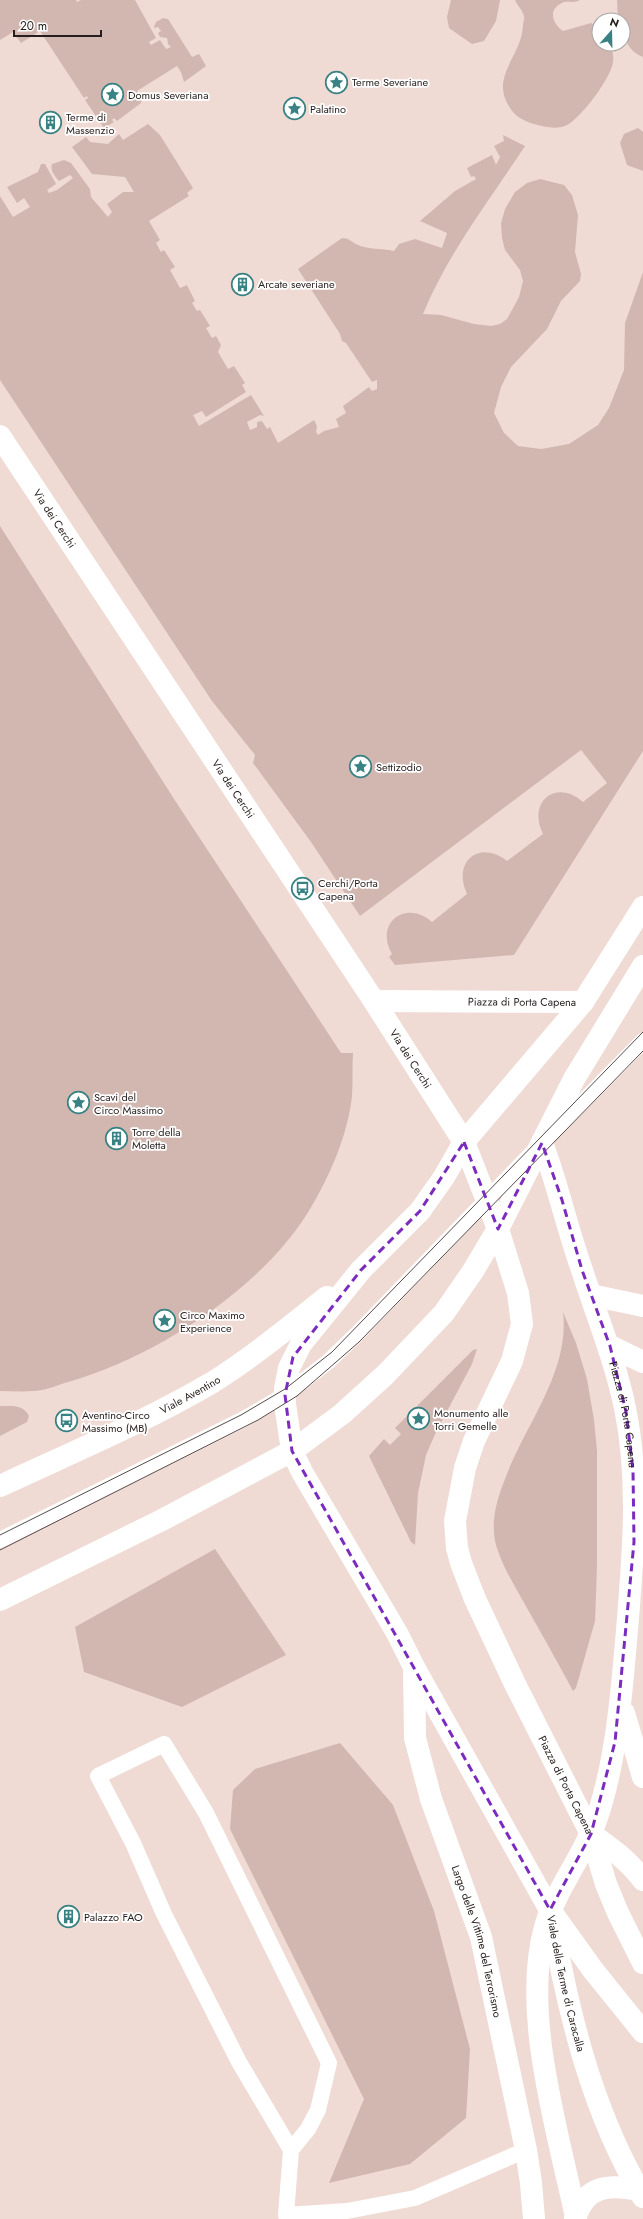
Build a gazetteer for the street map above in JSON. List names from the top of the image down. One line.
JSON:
{"streets":{"main road":["Via dei Cerchi","Piazza di Porta Capena","Viale Aventino","Largo delle Vittime del Terrorismo","Viale delle Terme di Caracalla"]},"crossings":[["Via dei Cerchi","Piazza di Porta Capena"],["Piazza di Porta Capena","Viale Aventino"],["Piazza di Porta Capena","Largo delle Vittime del Terrorismo"],["Piazza di Porta Capena","Viale delle Terme di Caracalla"]],"places":{"place":["Terme Severiane","Domus Severiana","Palatino","Settizodio","Scavi del Circo Massimo","Circo Maximo Experience","Monumento alle Torri Gemelle"],"building":["Terme di Massenzio","Arcate severiane","Torre della Moletta","Palazzo FAO"],"bus stop":["Cerchi/Porta Capena","Aventino-Circo Massimo (MB)"]},"scale_bar":"20 m","north":"top"}
